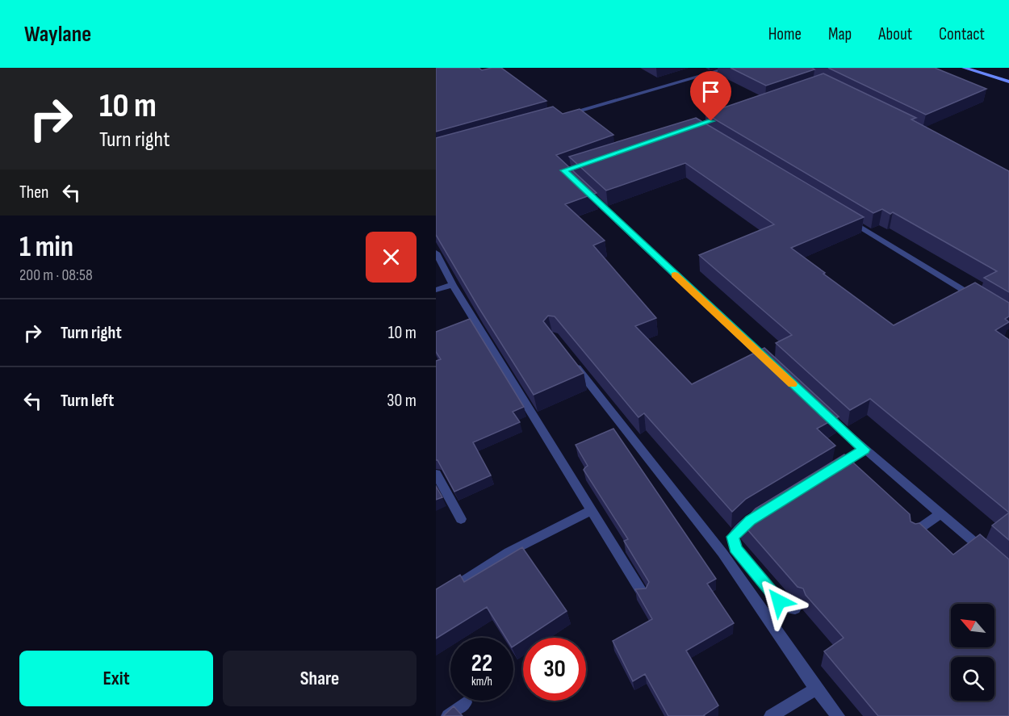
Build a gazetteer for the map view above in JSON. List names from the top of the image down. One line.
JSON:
{"north":"top left","page":{"header":"Waylane","nav":["Home","Map","About","Contact"],"turn":["10 m","Turn right"],"then":"Then","heading":["1 min","200 m · 08:58"],"list":[{"name":"Turn right","value":"10 m"},{"name":"Turn left","value":"30 m"}],"speed":"22 km/h","limit":"30","buttons":["Exit","Share"]}}
